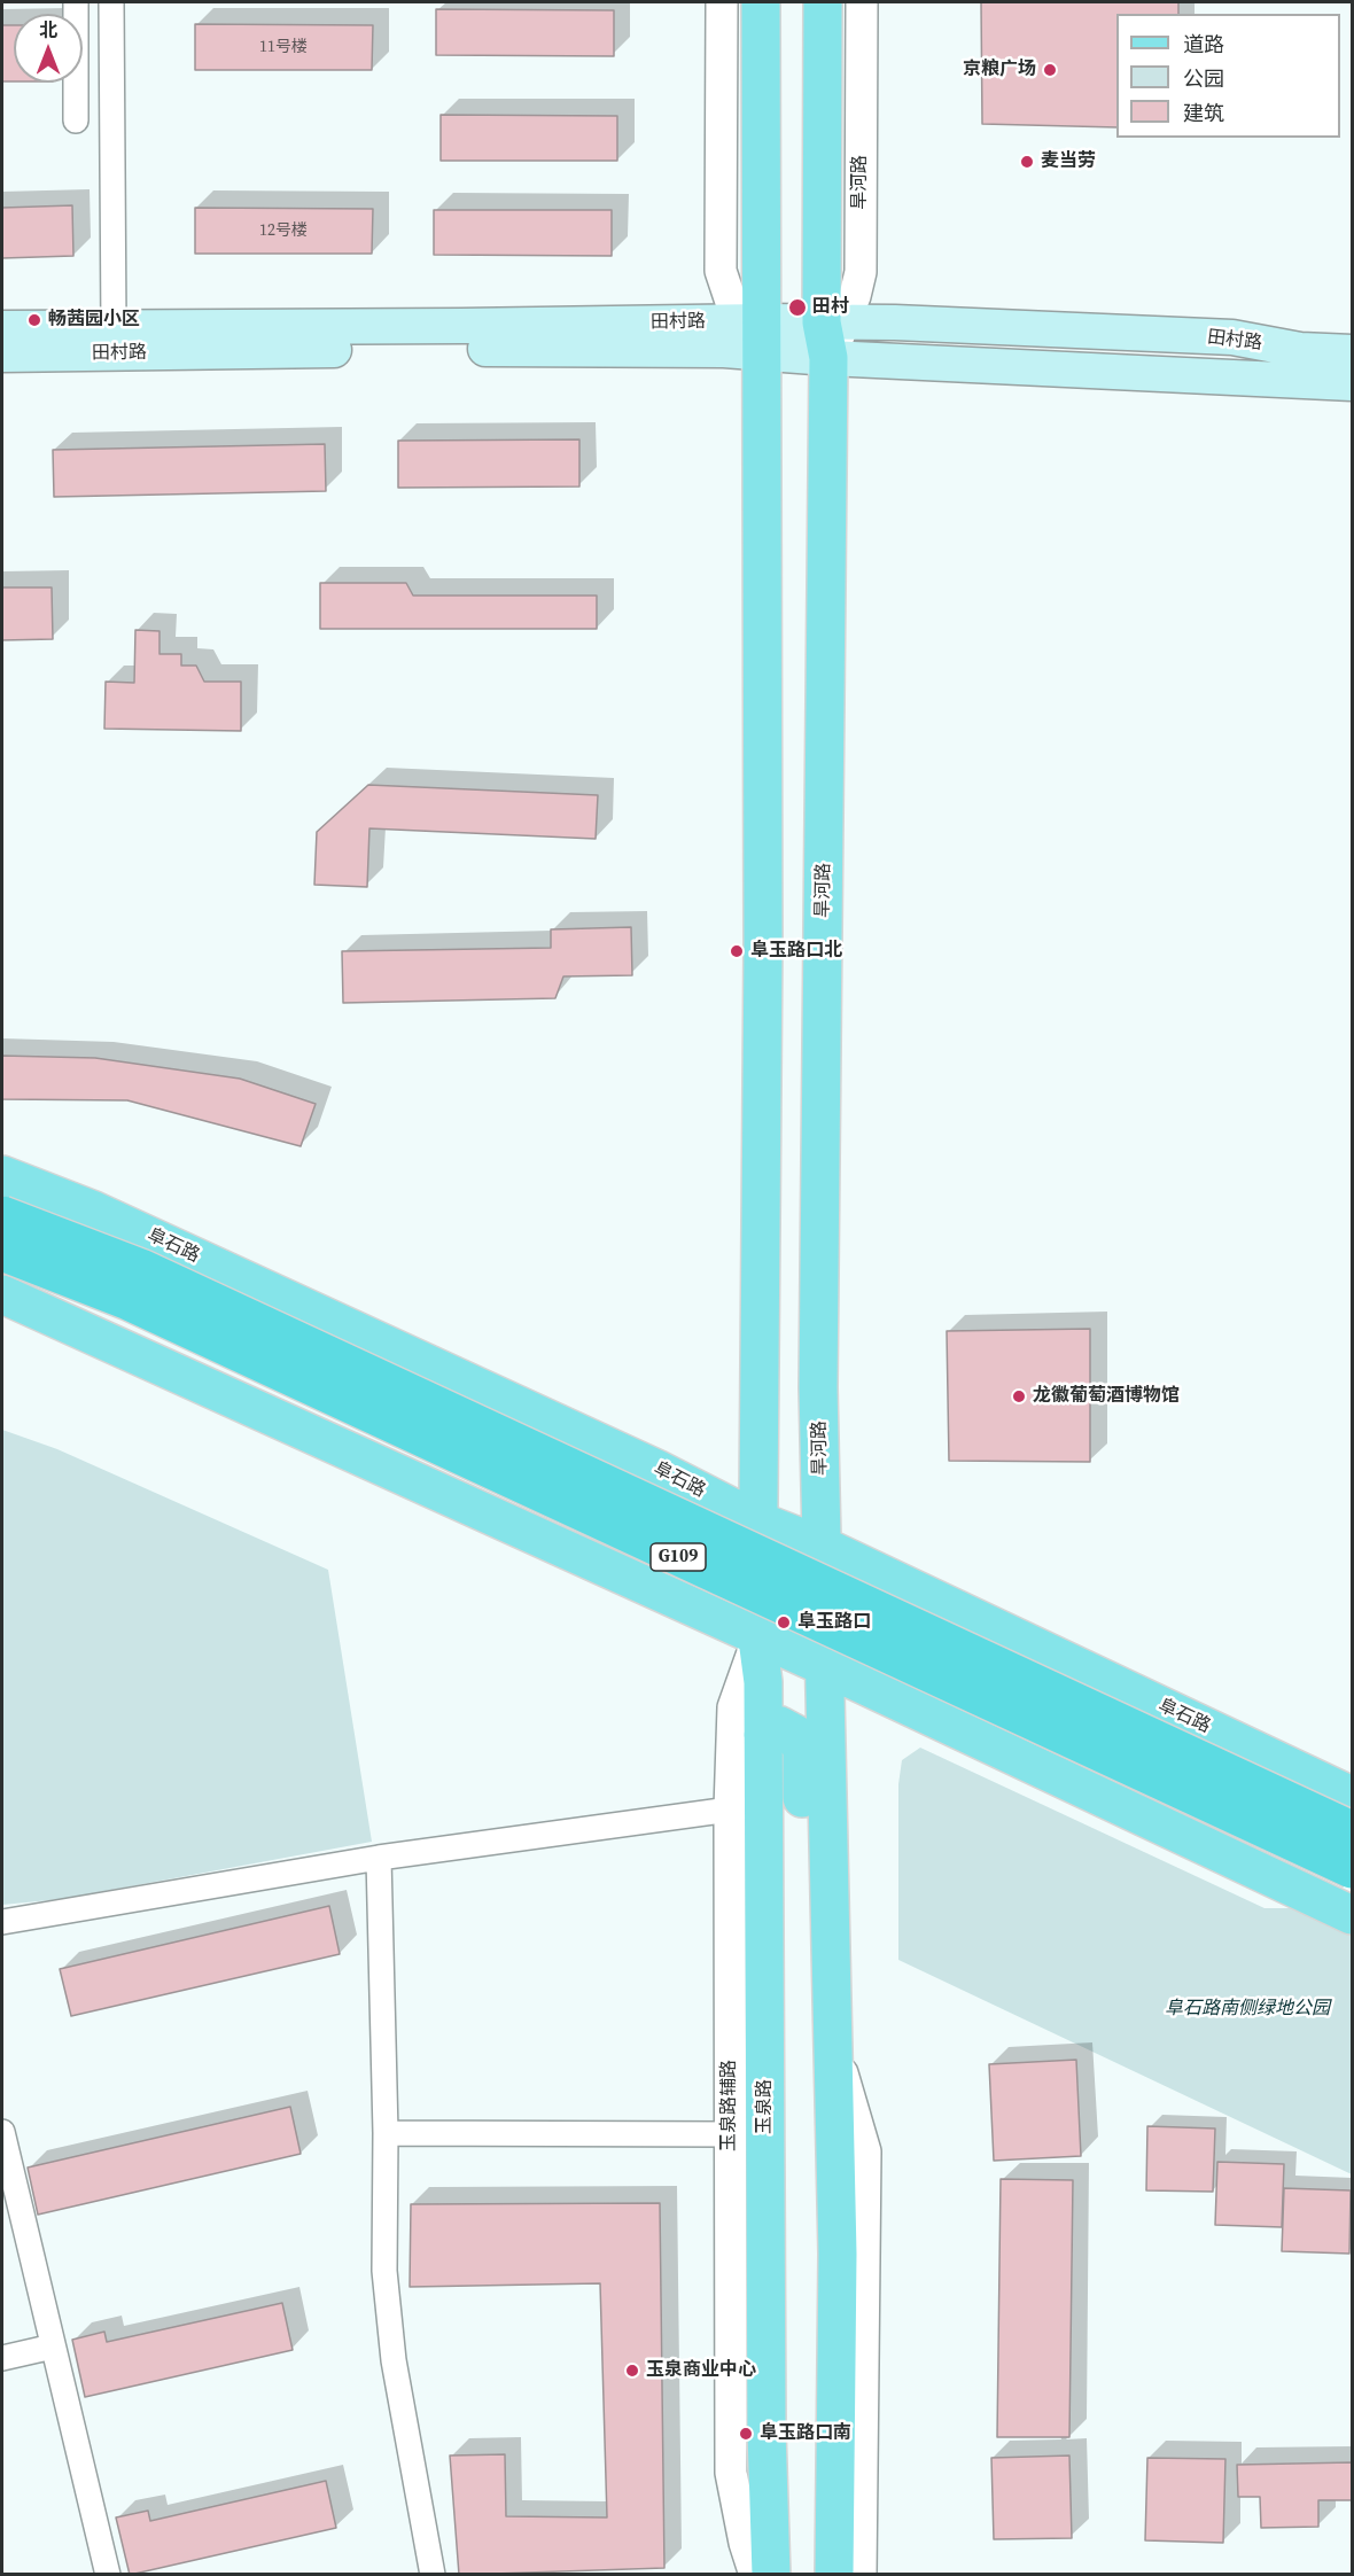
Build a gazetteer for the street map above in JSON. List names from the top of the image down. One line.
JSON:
{"streets":{"highway":["阜石路","G109"],"main road":["旱河路","田村路","玉泉路"],"street":["玉泉路辅路"]},"crossings":[["旱河路","田村路"],["旱河路","阜石路"],["阜石路","玉泉路"],["玉泉路辅路","玉泉路"]],"parks":["阜石路南侧绿地公园"],"places":["京粮广场","麦当劳","田村","畅茜园小区","阜玉路口北","龙徽葡萄酒博物馆","阜玉路口","玉泉商业中心","阜玉路口南"],"house_numbers":["11号楼","12号楼"],"legend":["道路","公园","建筑"],"north":"top"}
